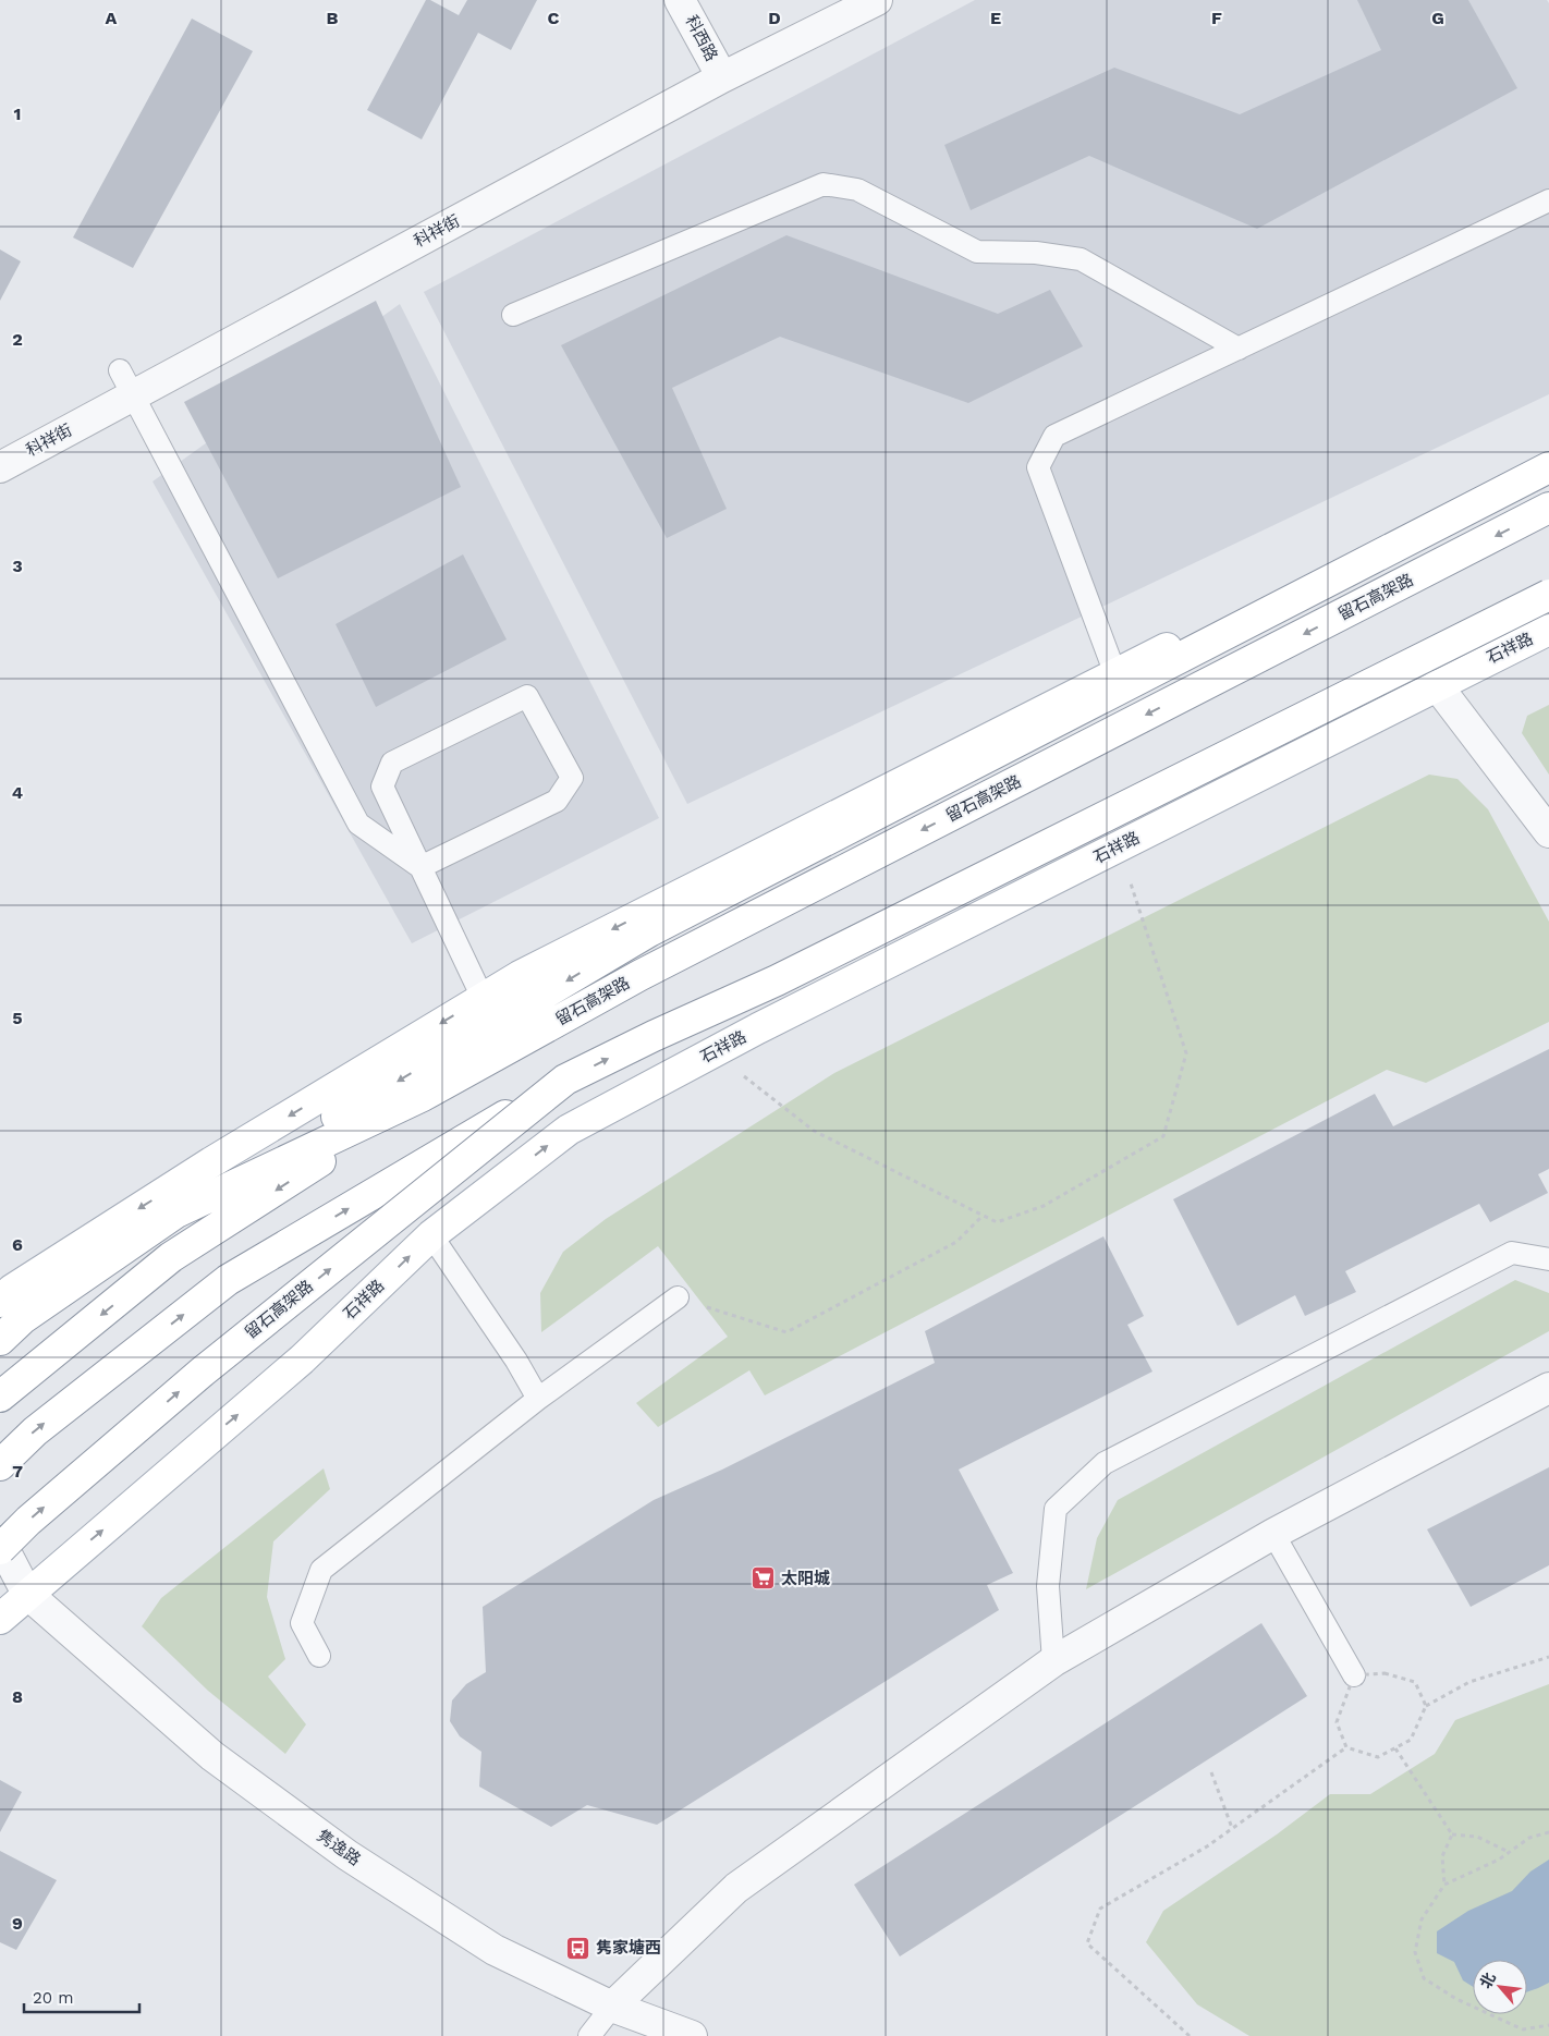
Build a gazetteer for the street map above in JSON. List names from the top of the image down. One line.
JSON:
{"streets":{"main road":["留石高架路","石祥路"],"street":["科西路","科祥街","隽逸路"]},"crossings":[["科西路","科祥街"],["石祥路","隽逸路"]],"places":{"supermarket":["太阳城"],"bus stop":["隽家塘西"]},"scale_bar":"20 m","north":"top left","grid":{"columns":["A","B","C","D","E","F","G"],"rows":["1","2","3","4","5","6","7","8","9"]}}
